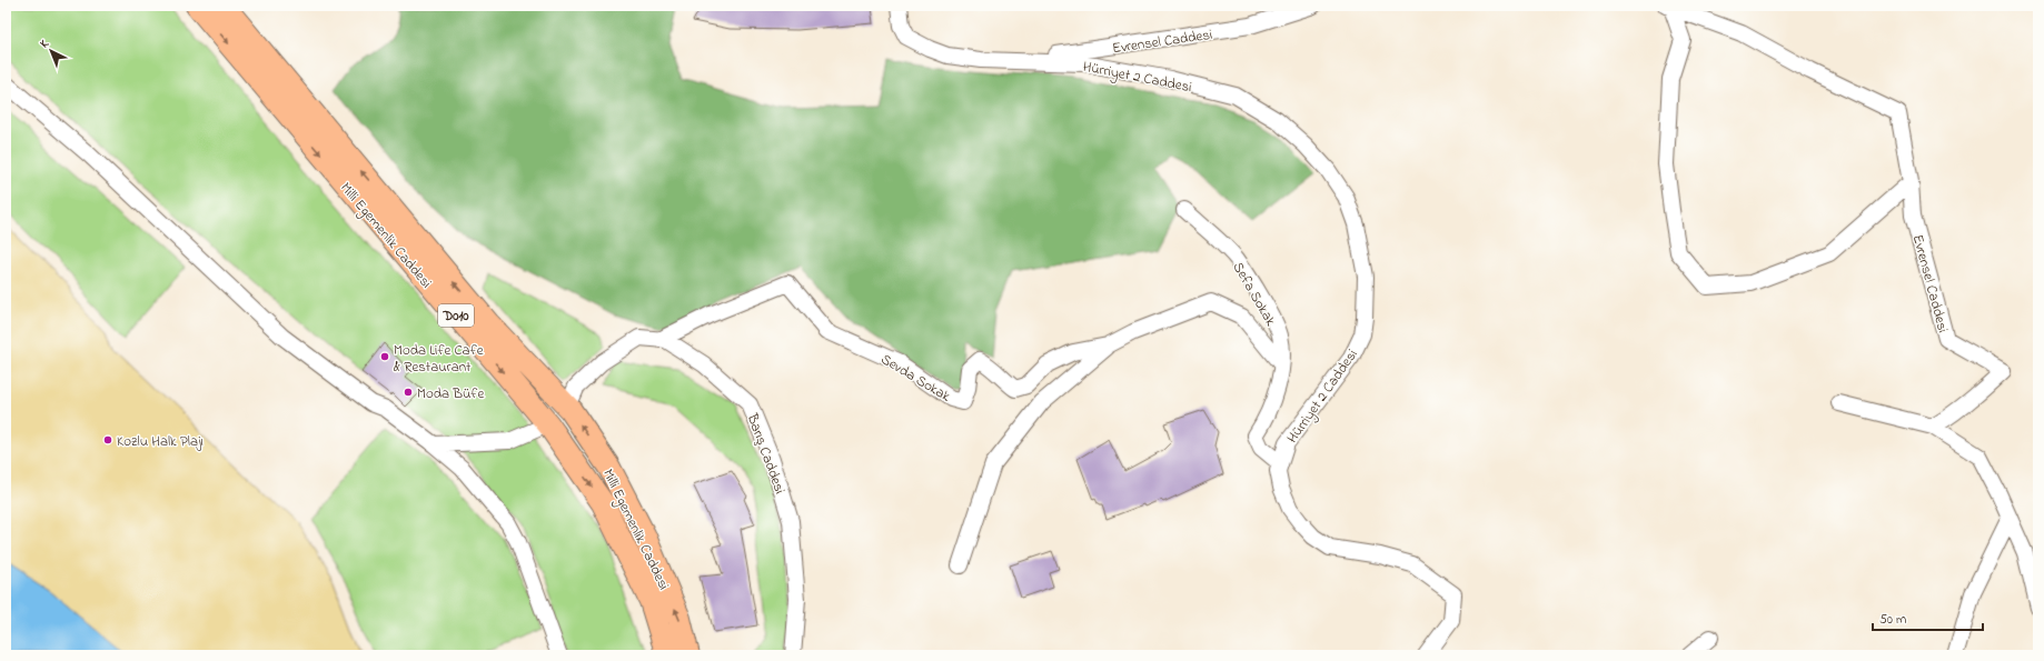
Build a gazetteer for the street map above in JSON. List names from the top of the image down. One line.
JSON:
{"streets":{"highway":["Milli Egemenlik Caddesi","D010"],"street":["Evrensel Caddesi","Hürriyet 2 Caddesi","Sefa Sokak","Sevda Sokak","Barış Caddesi"]},"crossings":[["Evrensel Caddesi","Hürriyet 2 Caddesi"],["Hürriyet 2 Caddesi","Sefa Sokak"],["Milli Egemenlik Caddesi","Barış Caddesi"],["Sefa Sokak","Sevda Sokak"],["Sevda Sokak","Barış Caddesi"]],"places":["Moda Life Cafe & Restaurant","Moda Büfe","Kozlu Halk Plajı"],"scale_bar":"50 m","north":"top left"}
